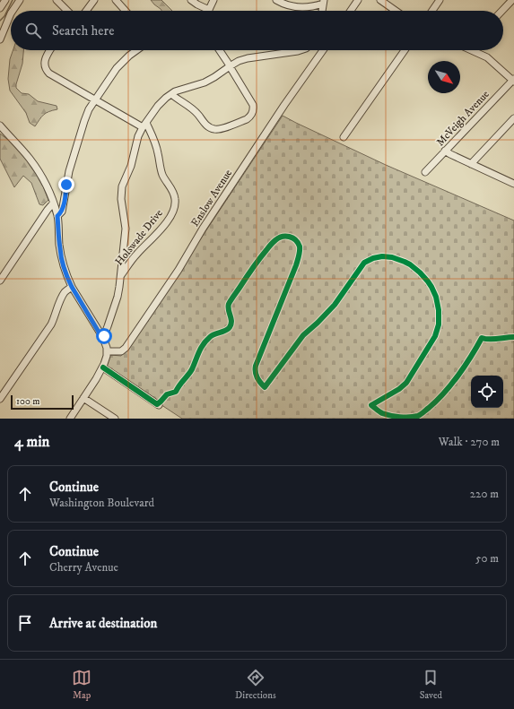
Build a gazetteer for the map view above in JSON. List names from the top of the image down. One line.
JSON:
{"streets":{"street":["McVeigh Avenue","Enslow Avenue","Holswade Drive"]},"scale_bar":"100 m","north":"bottom right","page":{"search":"Search here","scale":"100 m","heading":["4 min","Walk · 270 m"],"list":[["Continue","Washington Boulevard","220 m"],["Continue","Cherry Avenue","50 m"],"Arrive at destination"],"nav":["Map","Directions","Saved"]}}
